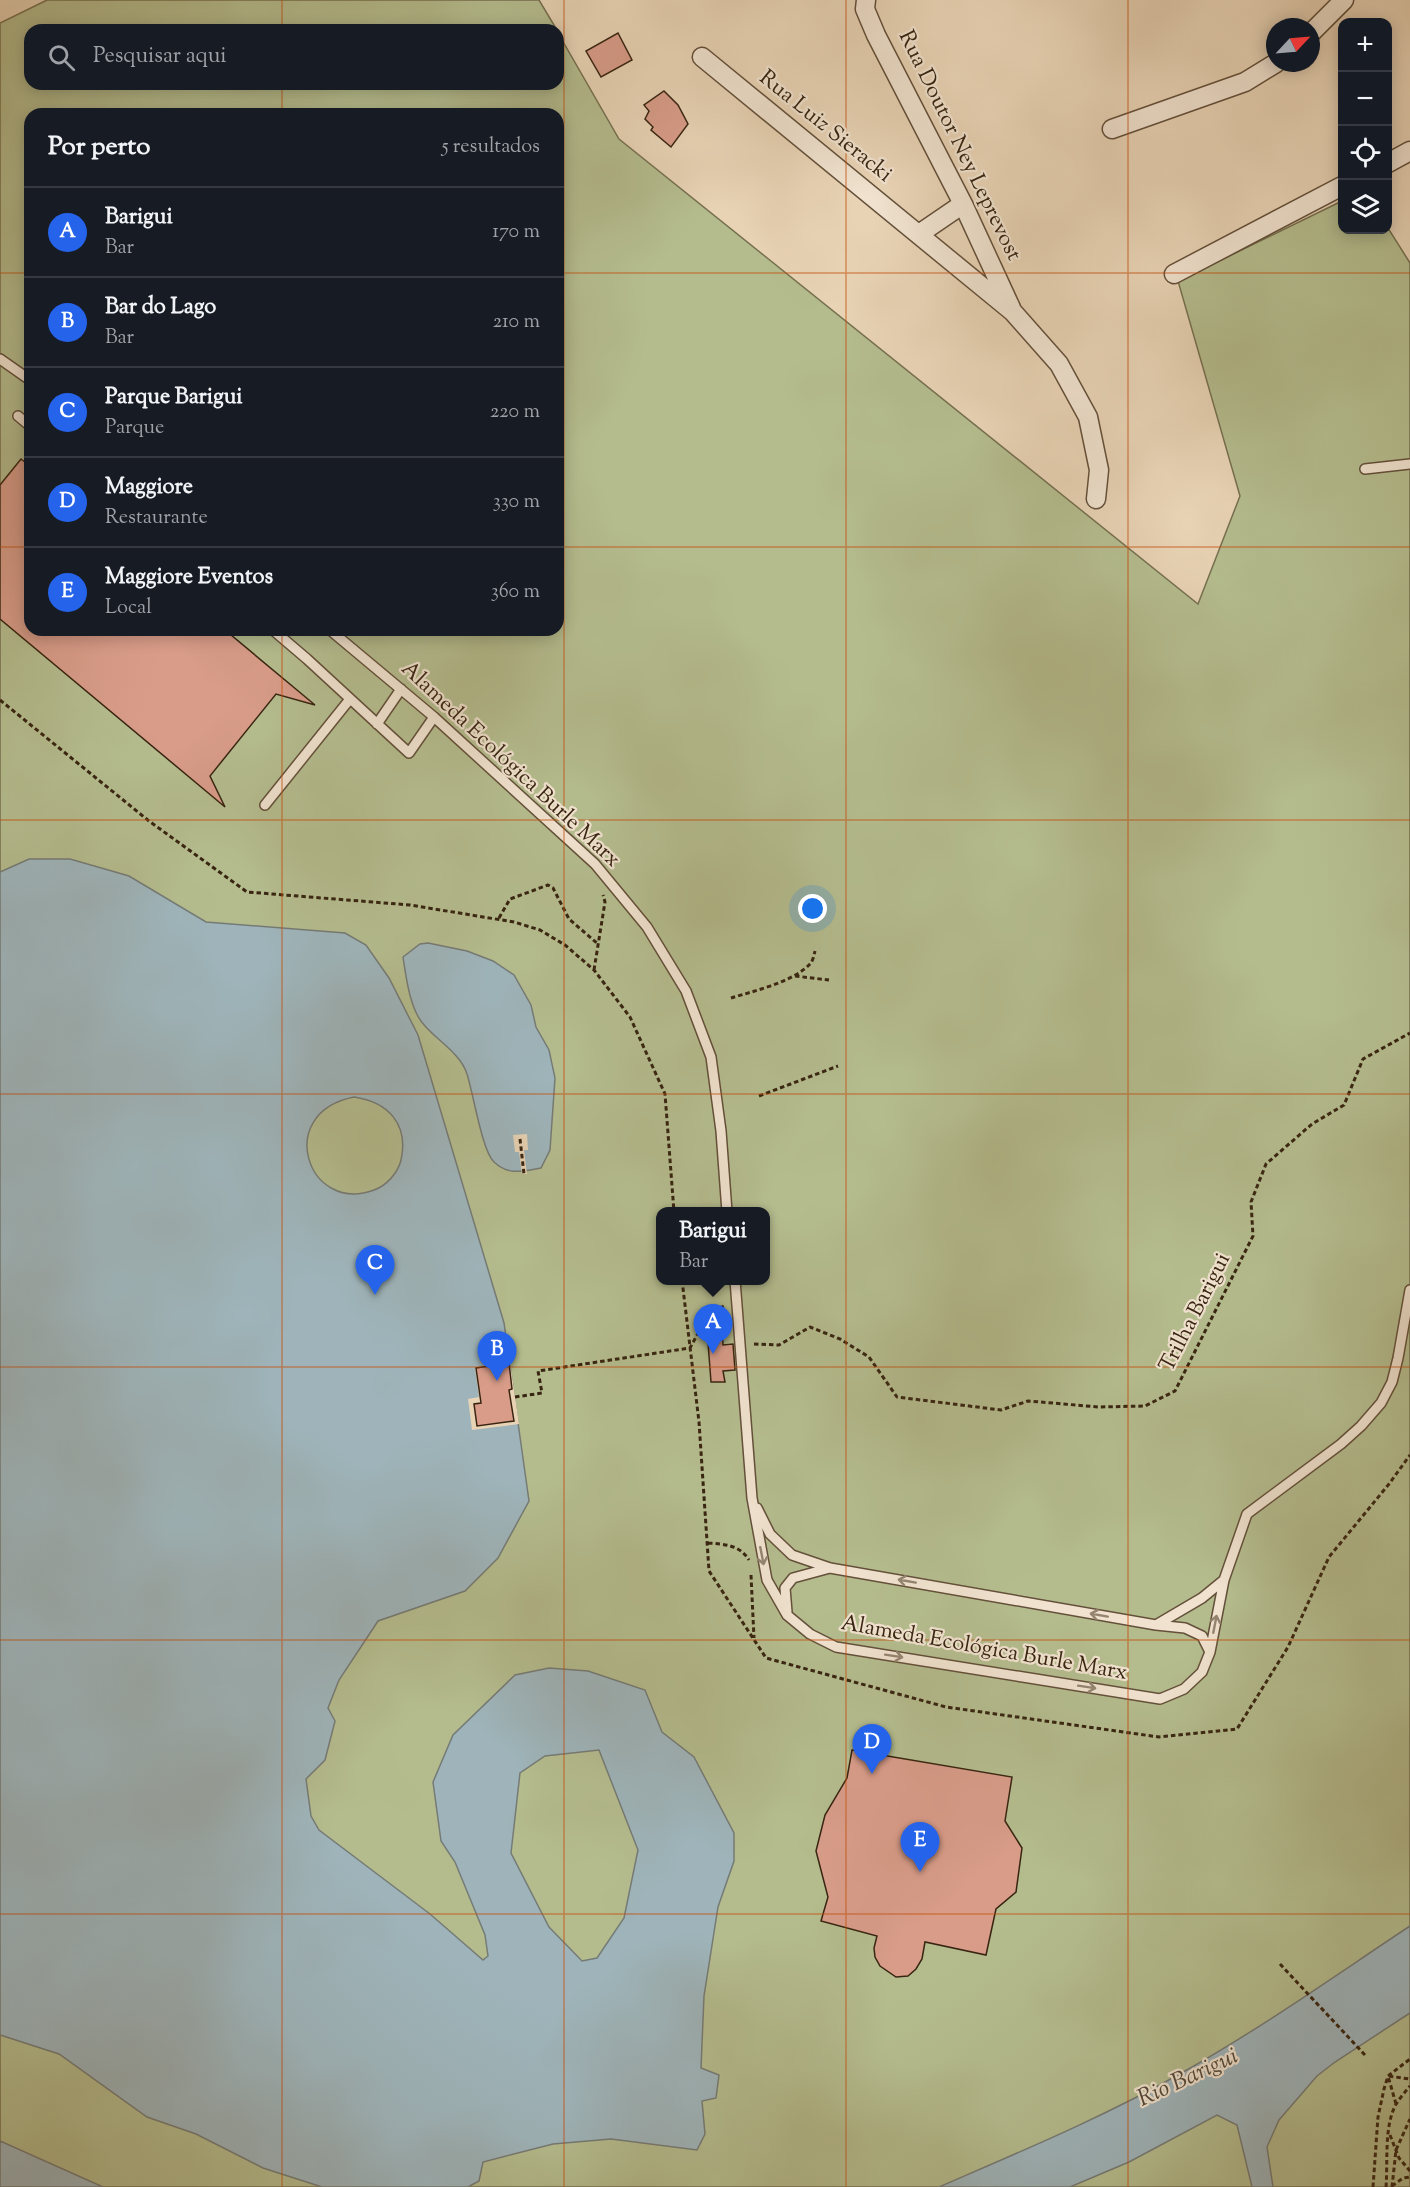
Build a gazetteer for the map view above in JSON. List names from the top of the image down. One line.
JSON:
{"streets":{"street":["Rua Luiz Sieracki","Rua Doutor Ney Leprevost"],"lane":["Alameda Ecológica Burle Marx"],"path":["Trilha Barigui"]},"crossings":[["Rua Luiz Sieracki","Rua Doutor Ney Leprevost"],["Alameda Ecológica Burle Marx","Trilha Barigui"]],"water":["Rio Barigui"],"north":"top right","page":{"map_buttons":["+","−"],"search":"Pesquisar aqui","heading":["Por perto","5 resultados"],"list":[{"mark":"A","name":"Barigui","note":"Bar","value":"170 m"},{"mark":"B","name":"Bar do Lago","note":"Bar","value":"210 m"},{"mark":"C","name":"Parque Barigui","note":"Parque","value":"220 m"},{"mark":"D","name":"Maggiore","note":"Restaurante","value":"330 m"},{"mark":"E","name":"Maggiore Eventos","note":"Local","value":"360 m"}],"popup":["Barigui","Bar"],"pins":["C","A","B","D","E"]}}
